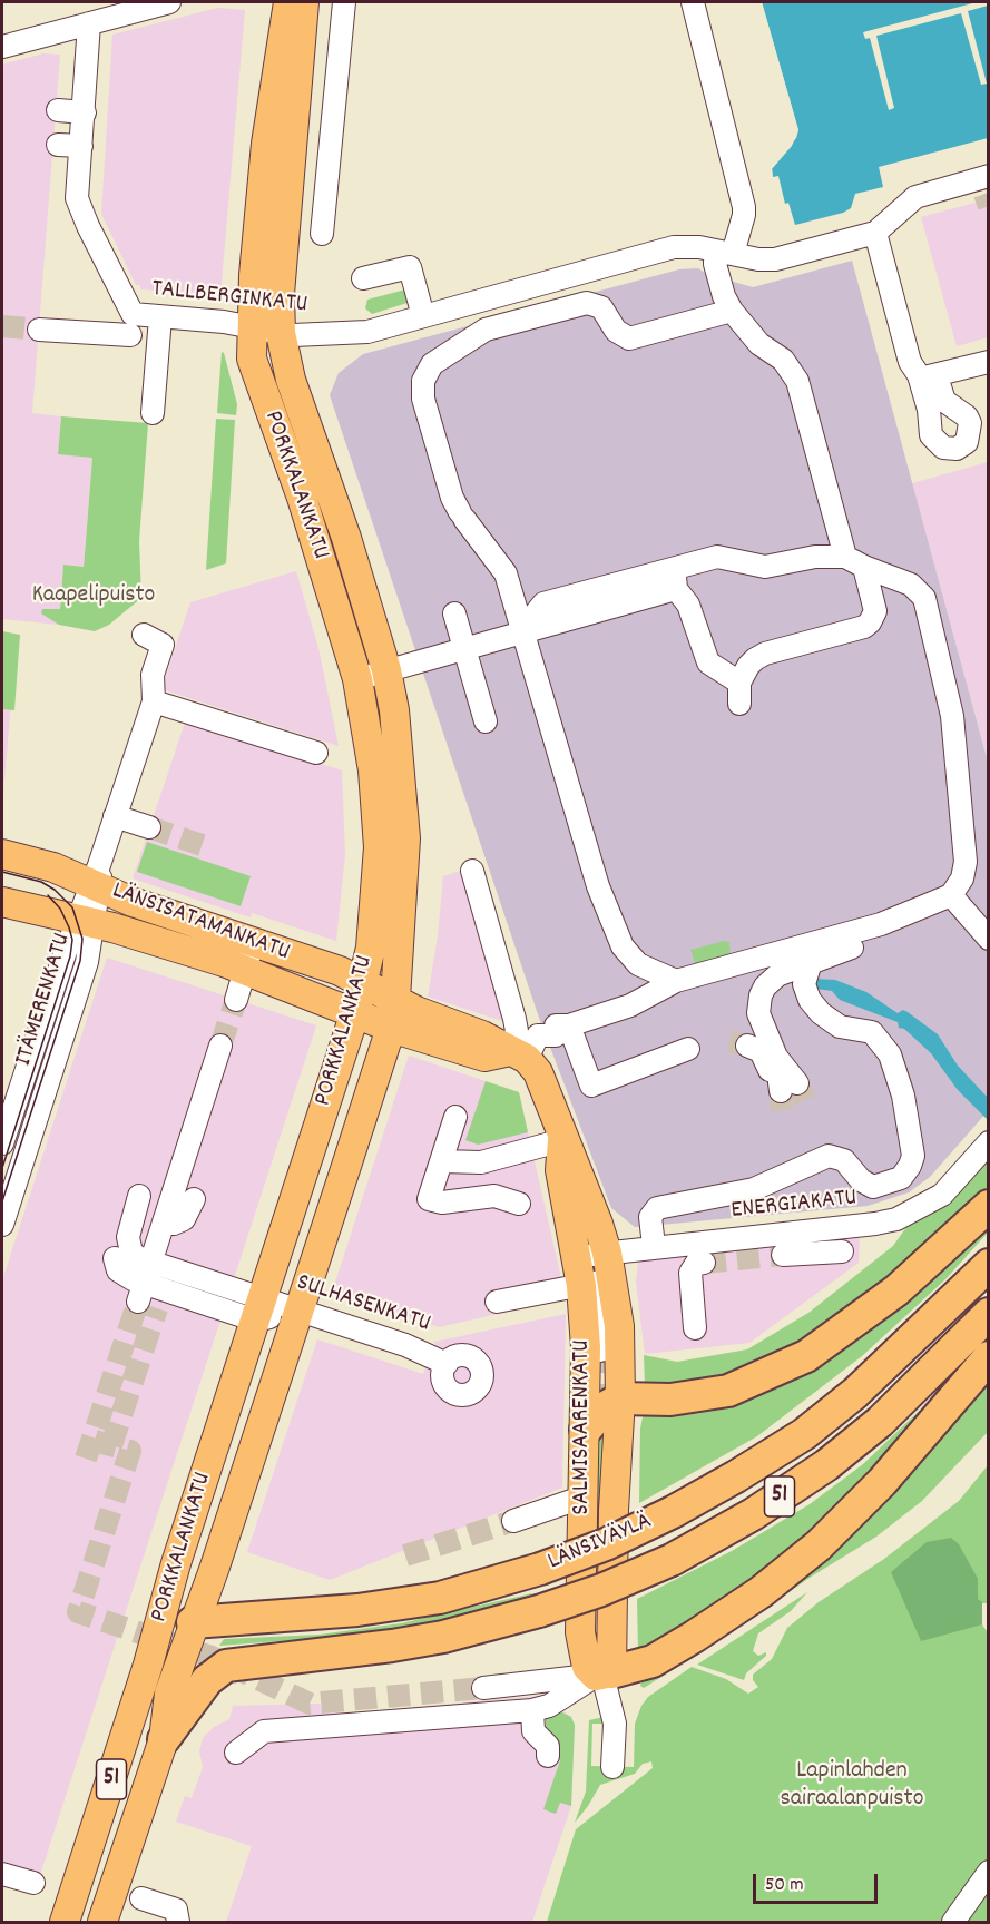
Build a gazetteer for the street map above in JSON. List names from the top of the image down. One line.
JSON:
{"streets":{"highway":["51","LÄNSIVÄYLÄ"],"main road":["PORKKALANKATU","LÄNSISATAMANKATU","SALMISAARENKATU"],"street":["TALLBERGINKATU","ITÄMERENKATU","ENERGIAKATU","SULHASENKATU"]},"crossings":[["TALLBERGINKATU","PORKKALANKATU"],["PORKKALANKATU","LÄNSISATAMANKATU"],["PORKKALANKATU","SULHASENKATU"],["PORKKALANKATU","SALMISAARENKATU"],["PORKKALANKATU","LÄNSIVÄYLÄ"],["LÄNSISATAMANKATU","ITÄMERENKATU"],["LÄNSISATAMANKATU","SALMISAARENKATU"],["ENERGIAKATU","SALMISAARENKATU"]],"parks":["Kaapelipuisto","Lapinlahden sairaalanpuisto"],"scale_bar":"50 m"}
